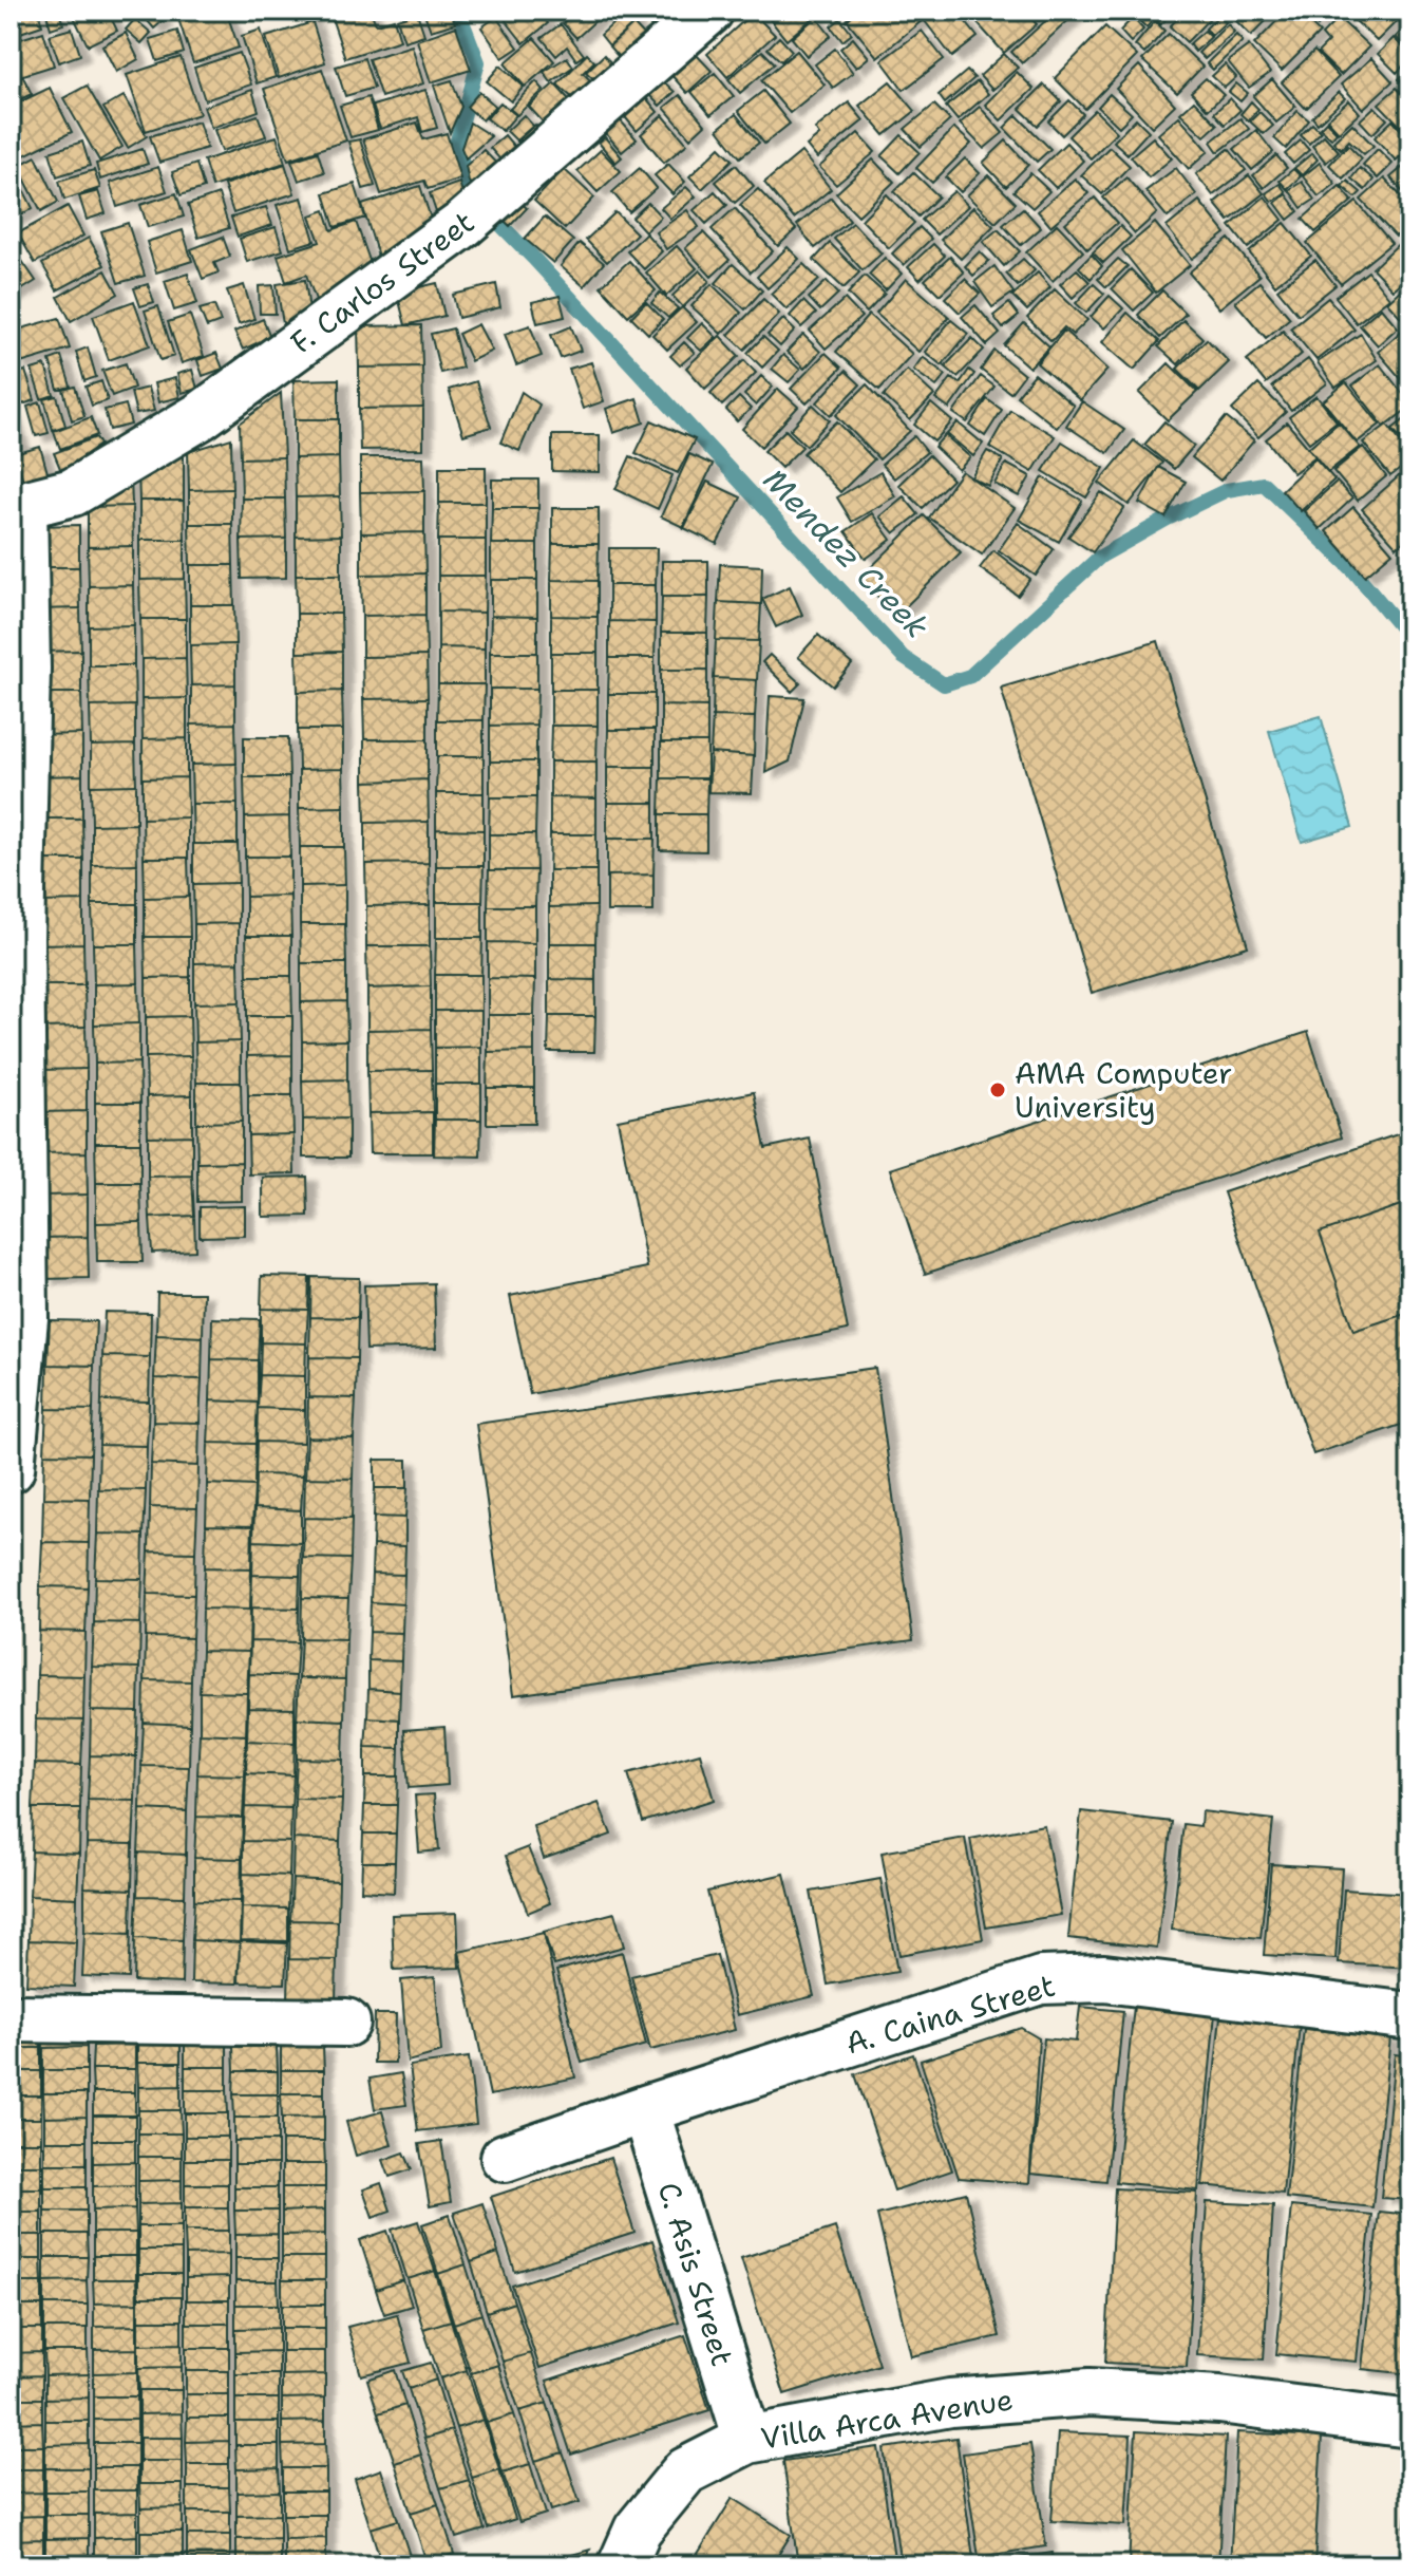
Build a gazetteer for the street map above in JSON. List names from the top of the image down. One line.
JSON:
{"streets":{"street":["F. Carlos Street","A. Caina Street","C. Asis Street","Villa Arca Avenue"]},"crossings":[["A. Caina Street","C. Asis Street"],["C. Asis Street","Villa Arca Avenue"]],"water":["Mendez Creek"],"places":["AMA Computer University"]}
